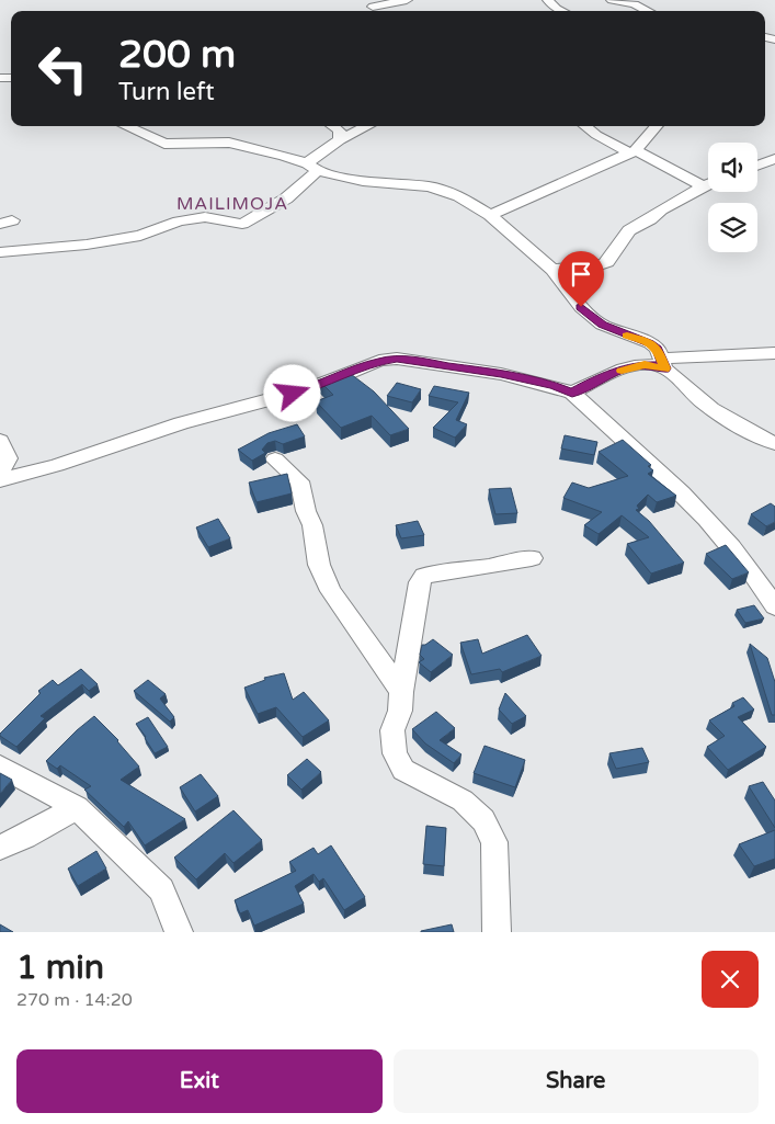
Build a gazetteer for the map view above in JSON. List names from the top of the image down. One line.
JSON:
{"districts":["MAILIMOJA"],"page":{"turn":["200 m","Turn left"],"heading":["1 min","270 m · 14:20"],"buttons":["Exit","Share"]}}
